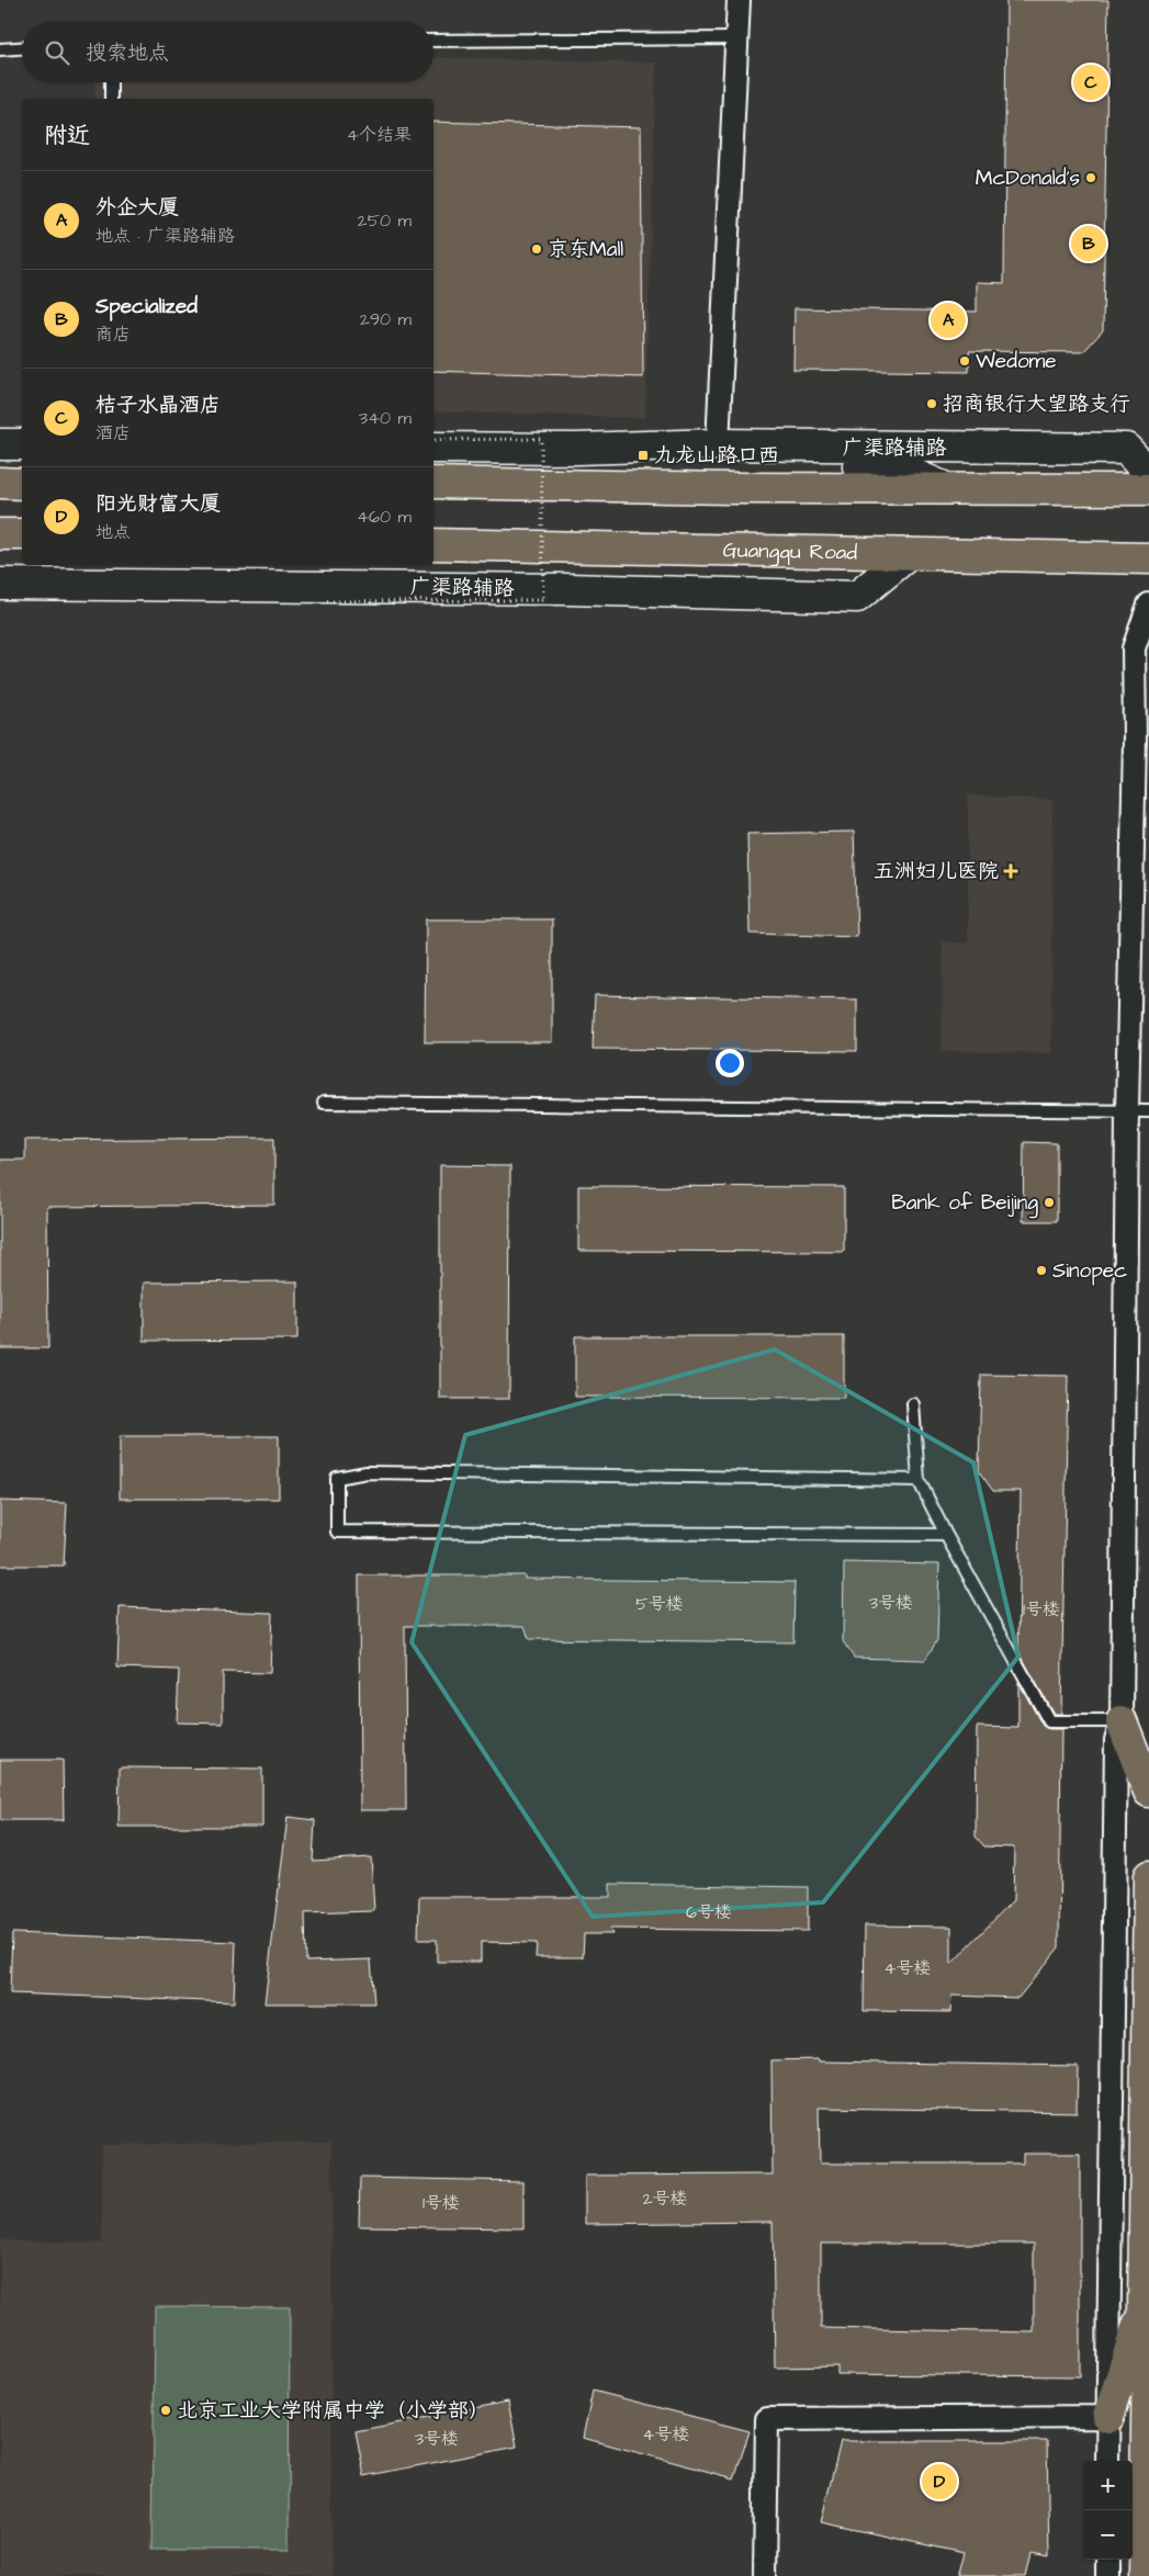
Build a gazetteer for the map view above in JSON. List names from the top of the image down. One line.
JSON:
{"streets":{"main road":["Guangqu Road"],"street":["广渠路辅路"]},"crossings":[["广渠路辅路","Guangqu Road"]],"places":{"other":["McDonald's","京东Mall","Wedome","招商银行大望路支行","Bank of Beijing","Sinopec","北京工业大学附属中学（小学部）"],"transit":["九龙山路口西"],"health":["五洲妇儿医院"]},"house_numbers":["3号楼","5号楼","1号楼","6号楼","4号楼","2号楼","1号楼","4号楼","3号楼"],"page":{"search":"搜索地点","pins":["C","B","A","D"],"heading":["附近","4个结果"],"list":[{"mark":"A","name":"外企大厦","note":"地点 · 广渠路辅路","value":"250 m"},{"mark":"B","name":"Specialized","note":"商店","value":"290 m"},{"mark":"C","name":"桔子水晶酒店","note":"酒店","value":"340 m"},{"mark":"D","name":"阳光财富大厦","note":"地点","value":"460 m"}],"map_buttons":["+","−"]}}
